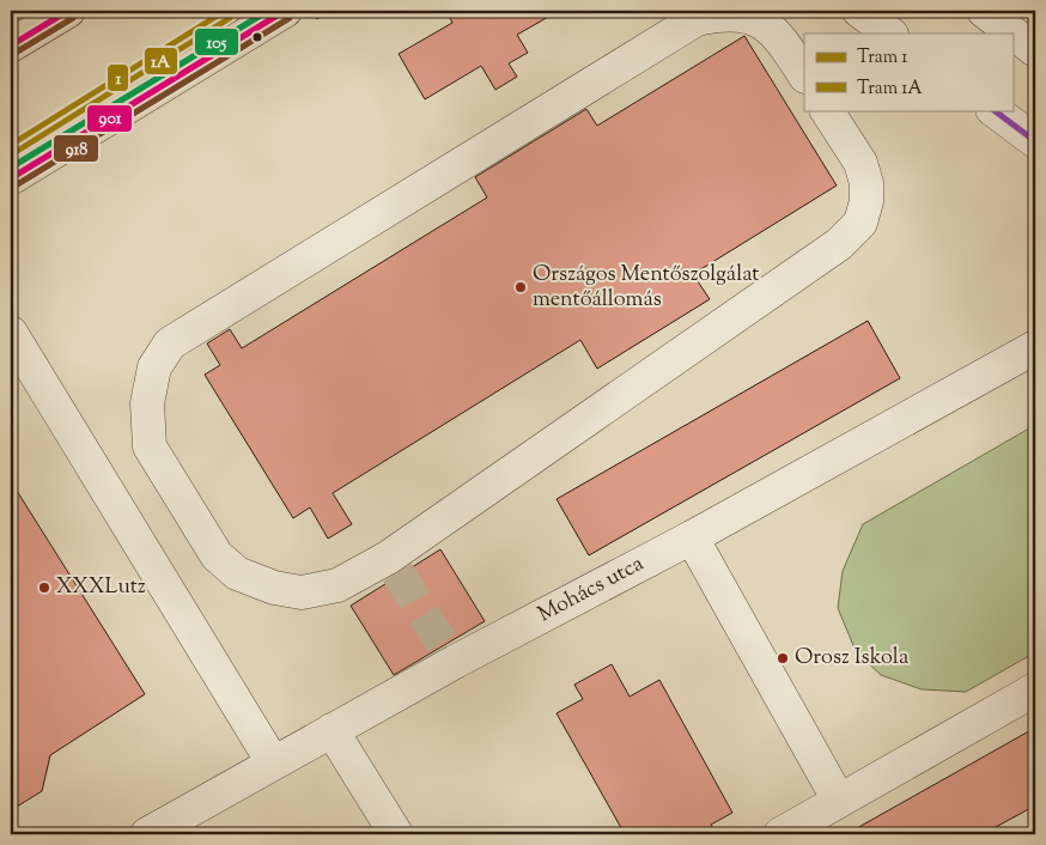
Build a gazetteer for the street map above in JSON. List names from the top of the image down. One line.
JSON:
{"streets":{"street":["Mohács utca"]},"places":["Országos Mentőszolgálat mentőállomás","XXXLutz","Orosz Iskola"],"lines":["tram line 1","transit line 901","transit line 105","tram line 1A","transit line 918"],"legend":["Tram 1","Tram 1A"]}
